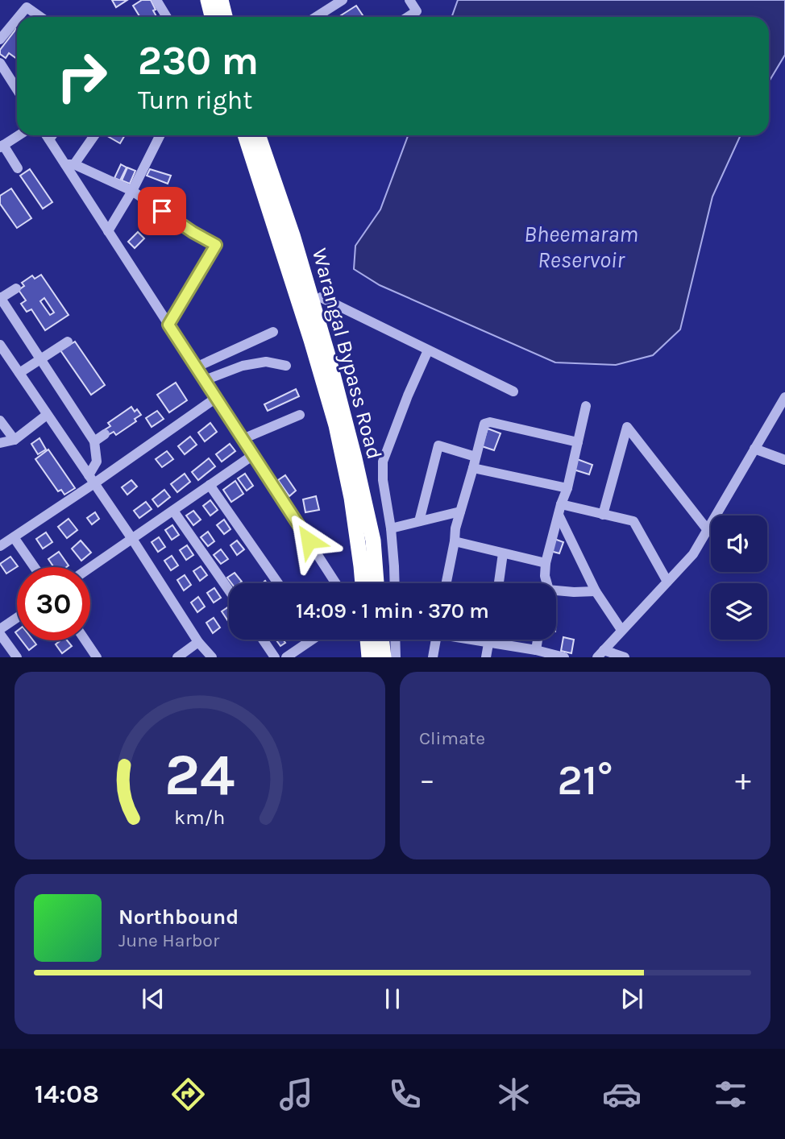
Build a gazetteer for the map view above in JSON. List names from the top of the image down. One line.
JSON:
{"streets":{"highway":["Warangal Bypass Road"]},"water":["Bheemaram Reservoir"],"page":{"turn":["230 m","Turn right"],"limit":"30","trip":"14:09 · 1 min · 370 m","tile":"Climate","heat":["−","21°","+"],"song":["Northbound","June Harbor"],"tabs":"14:08","gauge":["24","km/h"]}}
